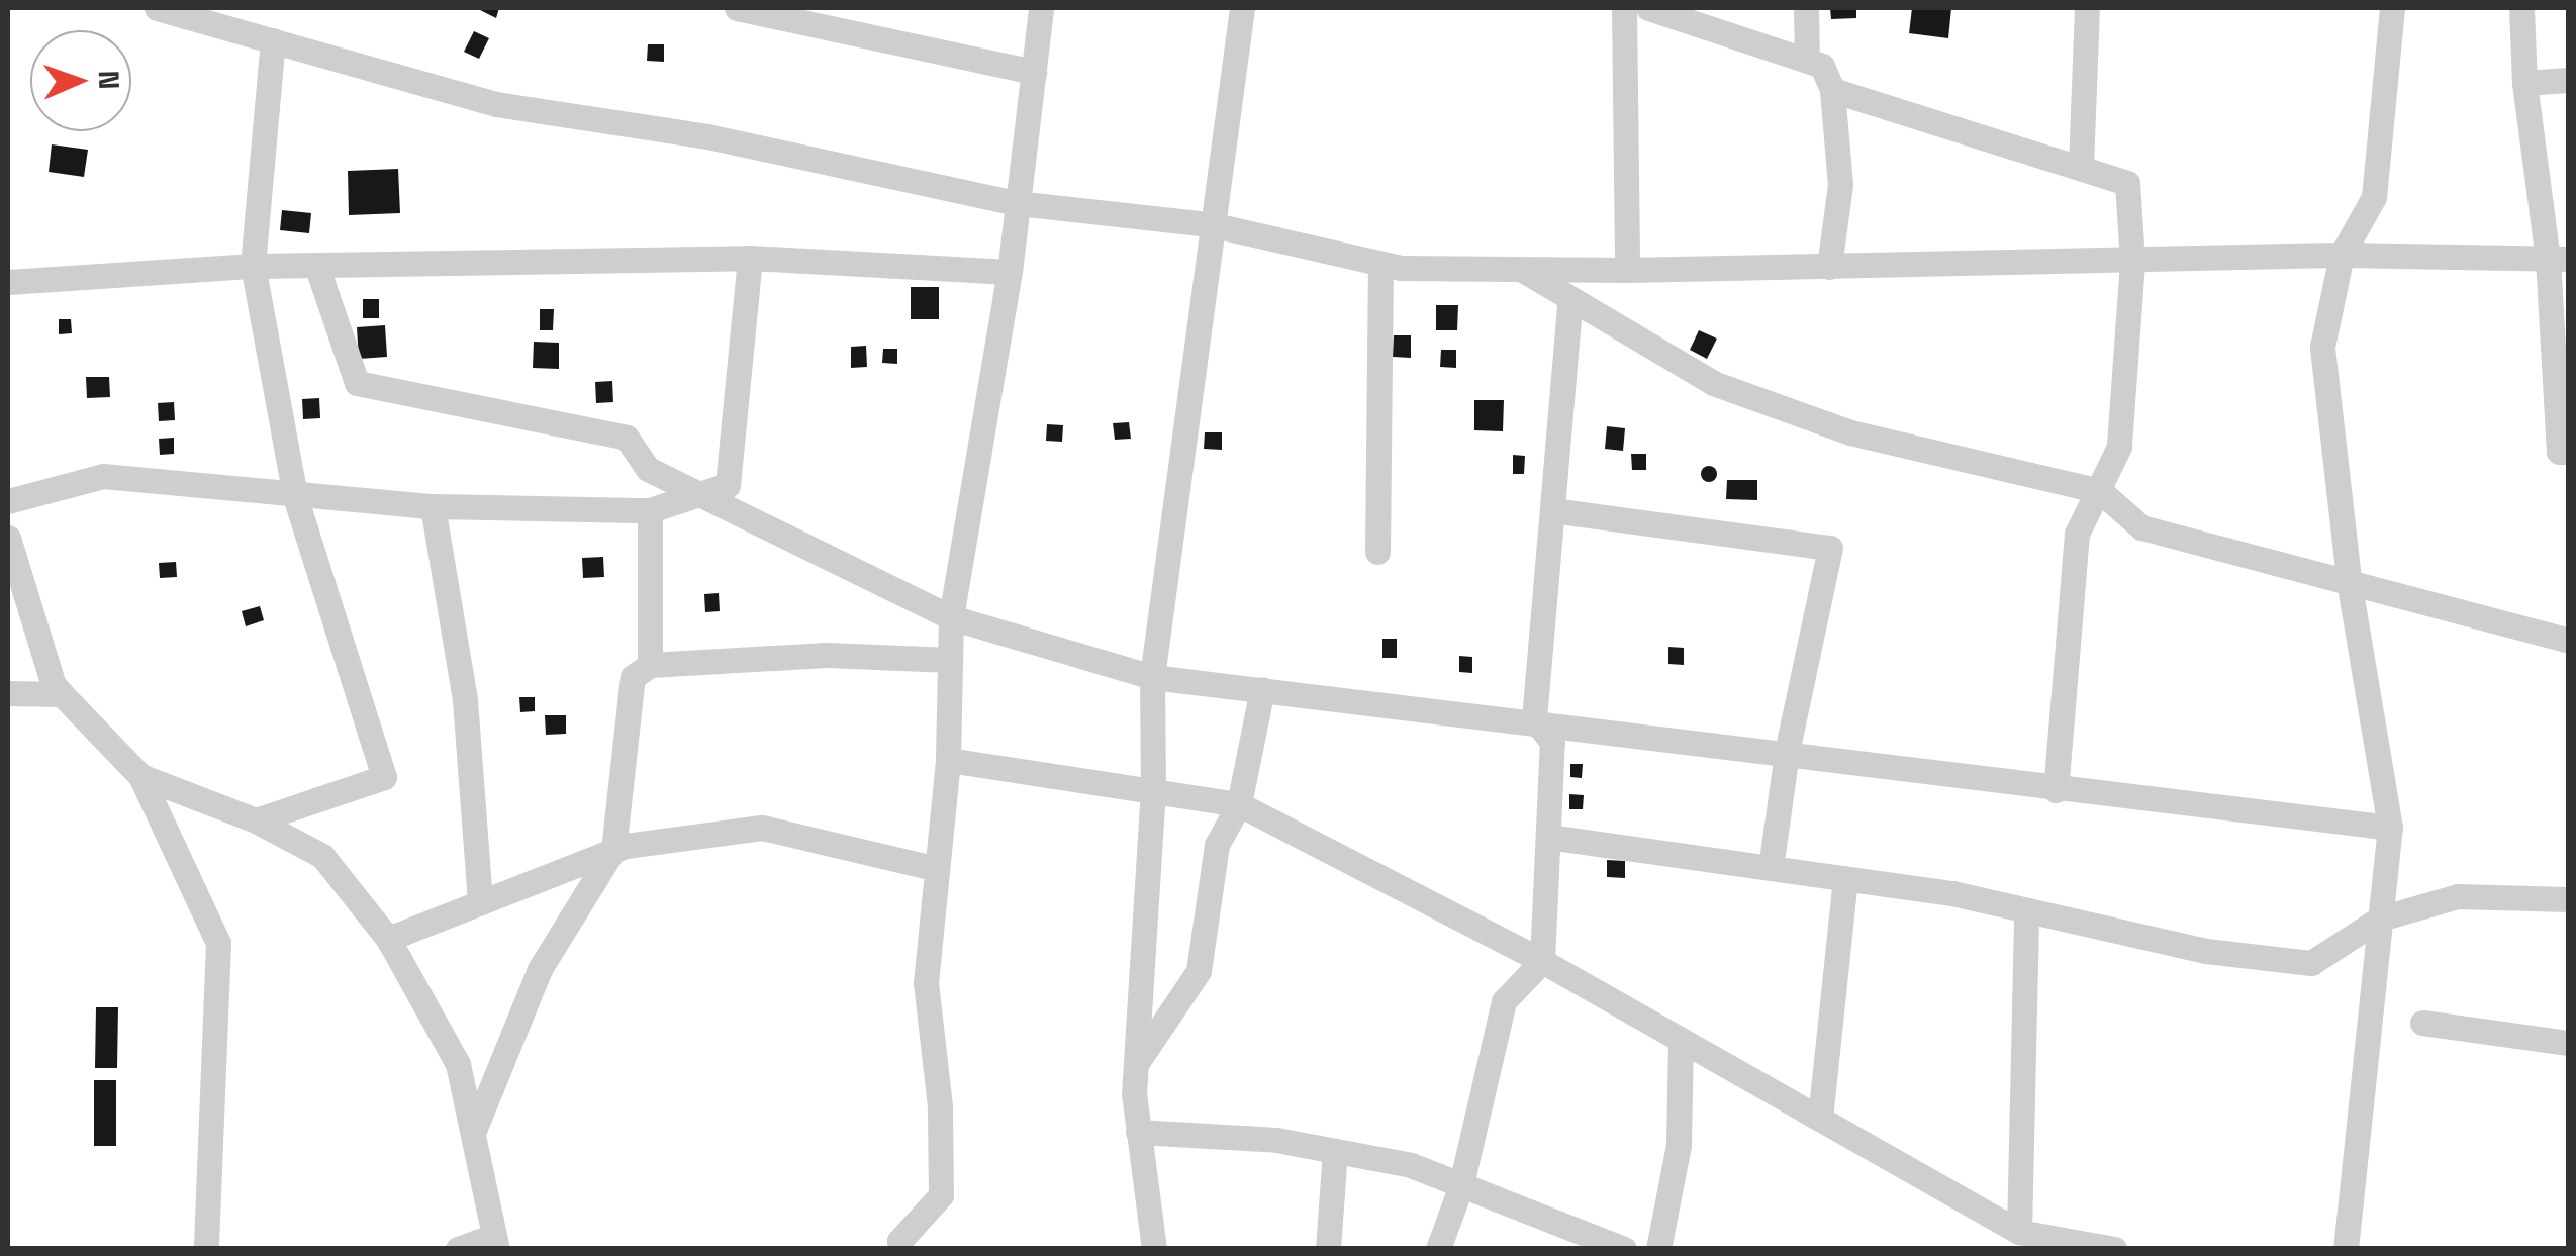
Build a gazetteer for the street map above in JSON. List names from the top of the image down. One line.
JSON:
{"north":"right"}
